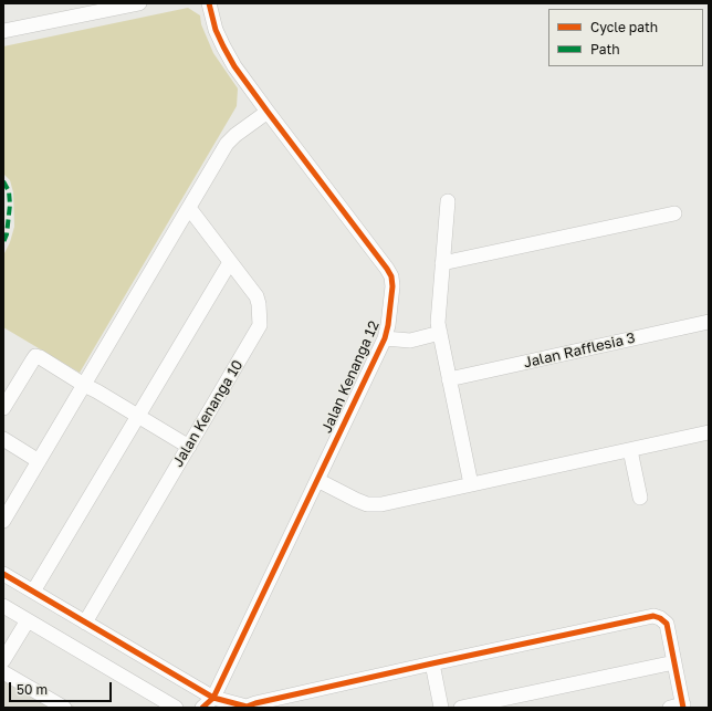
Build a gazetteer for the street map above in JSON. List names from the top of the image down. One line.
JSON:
{"streets":{"street":["Jalan Rafflesia 3","Jalan Kenanga 12","Jalan Kenanga 10"]},"legend":["Cycle path","Path"],"scale_bar":"50 m"}
